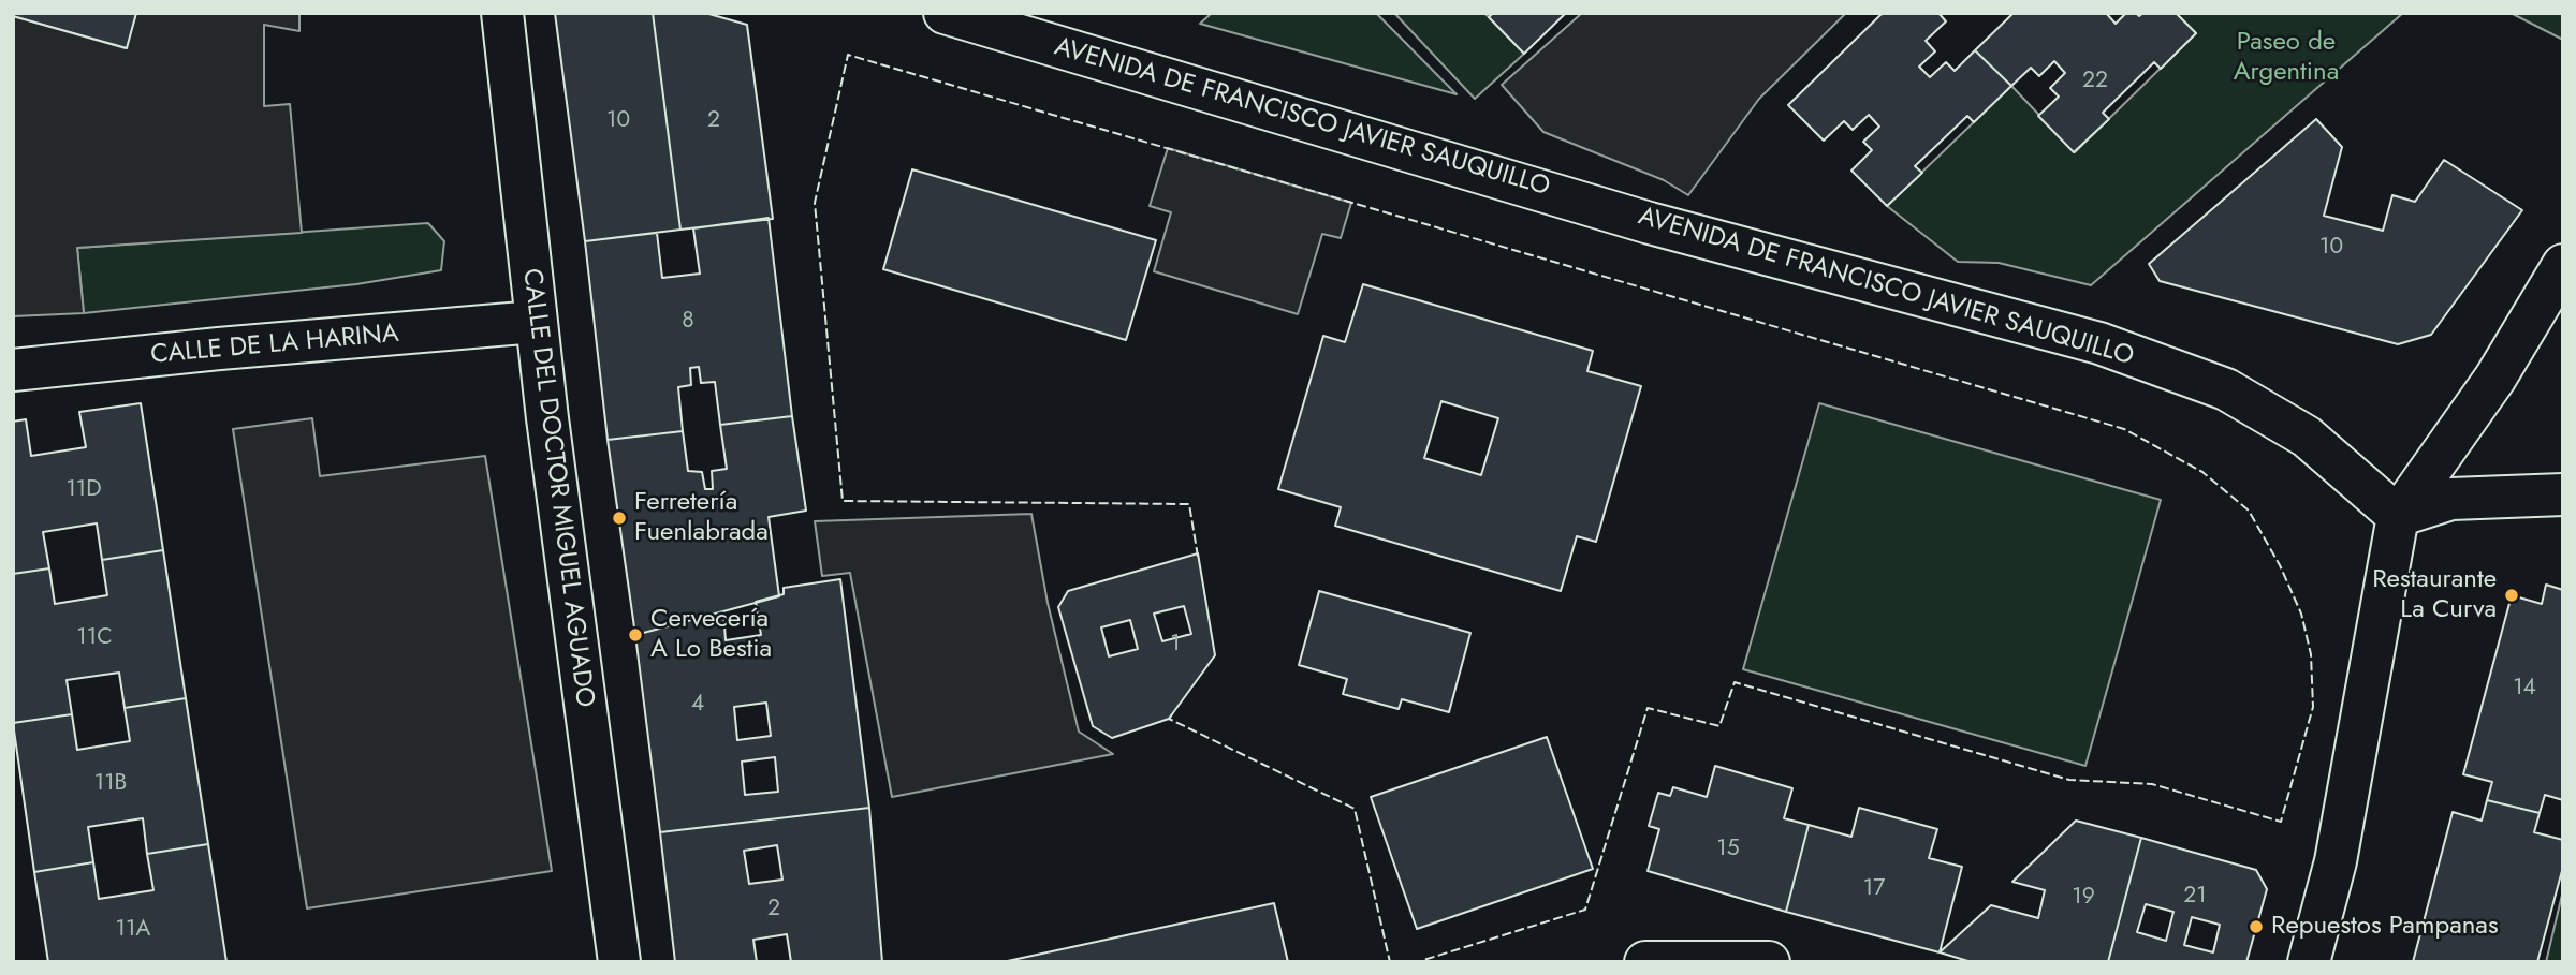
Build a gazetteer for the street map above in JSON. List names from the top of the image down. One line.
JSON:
{"streets":{"street":["AVENIDA DE FRANCISCO JAVIER SAUQUILLO","CALLE DE LA HARINA","CALLE DEL DOCTOR MIGUEL AGUADO"]},"crossings":[["CALLE DE LA HARINA","CALLE DEL DOCTOR MIGUEL AGUADO"]],"parks":["Paseo de Argentina"],"places":["Ferretería Fuenlabrada","Restaurante La Curva","Cervecería A Lo Bestia","Repuestos Pampanas"],"house_numbers":["22","10","2","10","8","11D","11C","1","14","4","11B","15","17","21","19","2","11A"]}
